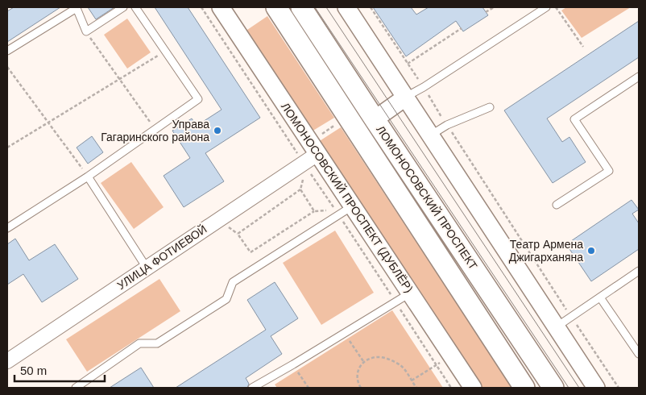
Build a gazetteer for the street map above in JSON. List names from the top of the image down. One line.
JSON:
{"streets":{"main road":["ЛОМОНОСОВСКИЙ ПРОСПЕКТ"],"street":["ЛОМОНОСОВСКИЙ ПРОСПЕКТ (ДУБЛЁР)","УЛИЦА ФОТИЕВОЙ"]},"crossings":[["ЛОМОНОСОВСКИЙ ПРОСПЕКТ (ДУБЛЁР)","УЛИЦА ФОТИЕВОЙ"]],"places":["Управа Гагаринского района","Театр Армена Джигарханяна"],"scale_bar":"50 m"}
